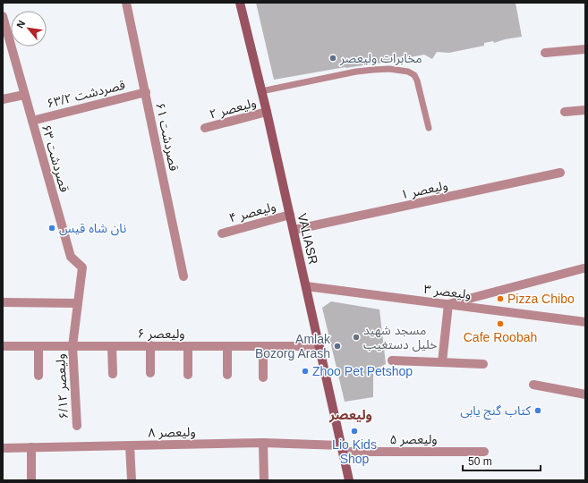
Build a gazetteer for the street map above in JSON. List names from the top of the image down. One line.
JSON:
{"streets":{"main road":["VALIASR"],"street":["۶۳/۲ قصردشت","۲ ولیعصر","۶۱ قصردشت","۶۳ قصردشت","۱ ولیعصر","۴ ولیعصر","۳ ولیعصر","۶ ولیعصر","۶/۱۲ ولیعصر","۸ ولیعصر","۵ ولیعصر"]},"crossings":[["۶۳/۲ قصردشت","۶۱ قصردشت"],["۶۳/۲ قصردشت","۶۳ قصردشت"],["۲ ولیعصر","VALIASR"],["۶۳ قصردشت","۶/۱۲ ولیعصر"],["۱ ولیعصر","VALIASR"],["۴ ولیعصر","VALIASR"],["VALIASR","۳ ولیعصر"],["VALIASR","۶ ولیعصر"],["VALIASR","۸ ولیعصر"],["VALIASR","۵ ولیعصر"],["۶ ولیعصر","۶/۱۲ ولیعصر"],["۸ ولیعصر","۵ ولیعصر"]],"districts":["ولیعصر"],"places":["مخابرات ولیعصر","نان شاه قیس","Pizza Chibo","Cafe Roobah","مسجد شهید خلیل دستغیب","Amlak Bozorg Arash","Zhoo Pet Petshop","کتاب گنج یابی","Lio Kids Shop"],"scale_bar":"50 m","north":"top left"}
